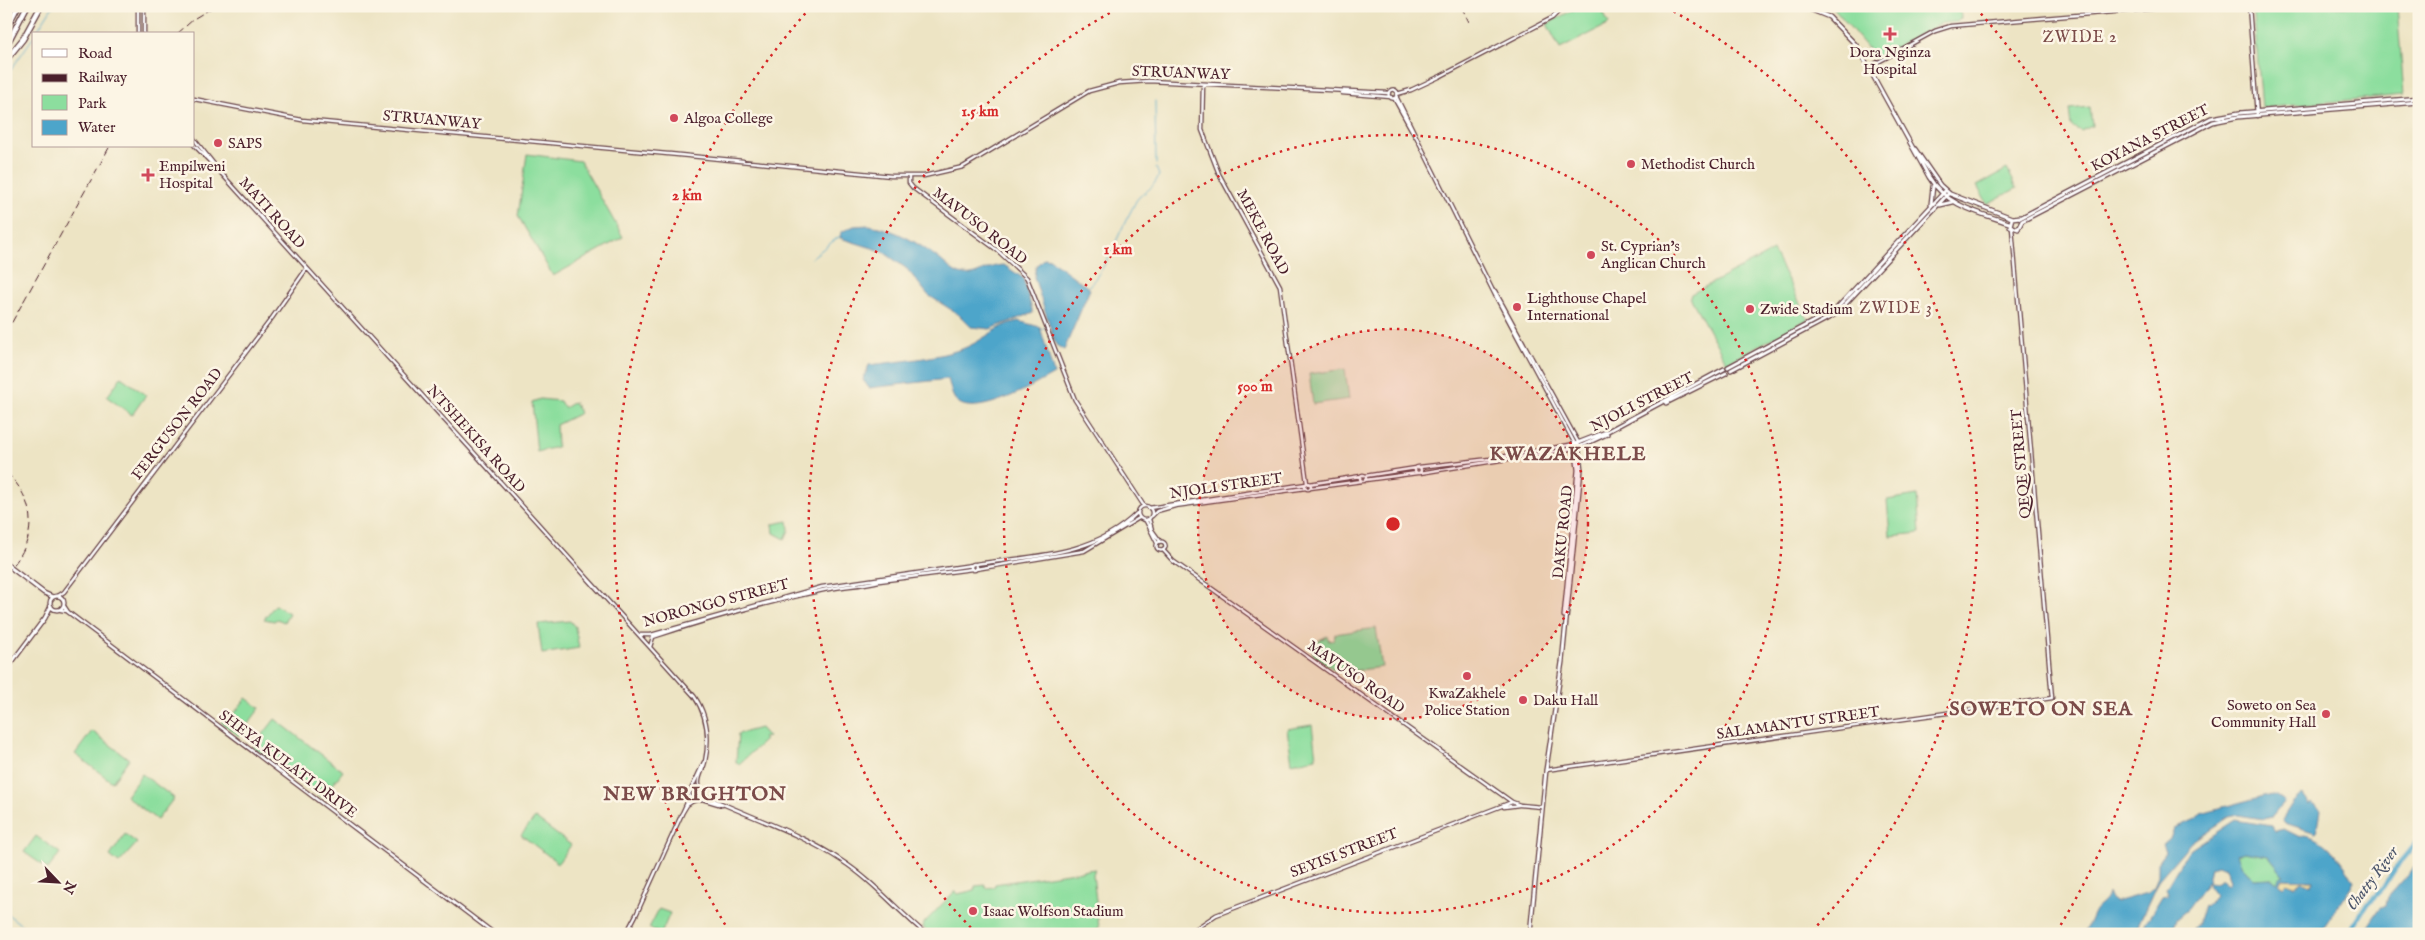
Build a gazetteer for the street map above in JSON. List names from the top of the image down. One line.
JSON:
{"streets":{"main road":["KOYANA STREET","NJOLI STREET","DAKU ROAD"],"street":["STRUANWAY","MATI ROAD","MAVUSO ROAD","MEKE ROAD","FERGUSON ROAD","NTSHEKISA ROAD","QEQE STREET","NORONGO STREET","SALAMANTU STREET","SHEYA KULATI DRIVE","SEYISI STREET"]},"crossings":[["STRUANWAY","MAVUSO ROAD"],["STRUANWAY","MEKE ROAD"],["STRUANWAY","DAKU ROAD"],["MATI ROAD","FERGUSON ROAD"],["MATI ROAD","NTSHEKISA ROAD"],["MAVUSO ROAD","NJOLI STREET"],["MAVUSO ROAD","DAKU ROAD"],["MAVUSO ROAD","SEYISI STREET"],["MEKE ROAD","NJOLI STREET"],["NJOLI STREET","DAKU ROAD"],["FERGUSON ROAD","NTSHEKISA ROAD"],["FERGUSON ROAD","SHEYA KULATI DRIVE"],["NTSHEKISA ROAD","NORONGO STREET"],["QEQE STREET","SALAMANTU STREET"],["DAKU ROAD","SALAMANTU STREET"]],"districts":["ZWIDE 2","ZWIDE 3","KWAZAKHELE","SOWETO ON SEA","NEW BRIGHTON"],"water":["Chatty River"],"places":{"health":["Dora Nginza Hospital","Empilweni Hospital"],"other":["Algoa College","SAPS","Methodist Church","St. Cyprian's Anglican Church","Lighthouse Chapel International","Zwide Stadium","KwaZakhele Police Station","Daku Hall","Soweto on Sea Community Hall","Isaac Wolfson Stadium"]},"legend":["Road","Railway","Park","Water"],"north":"bottom right","rings":["1.5 km","2 km","1 km","500 m"]}
